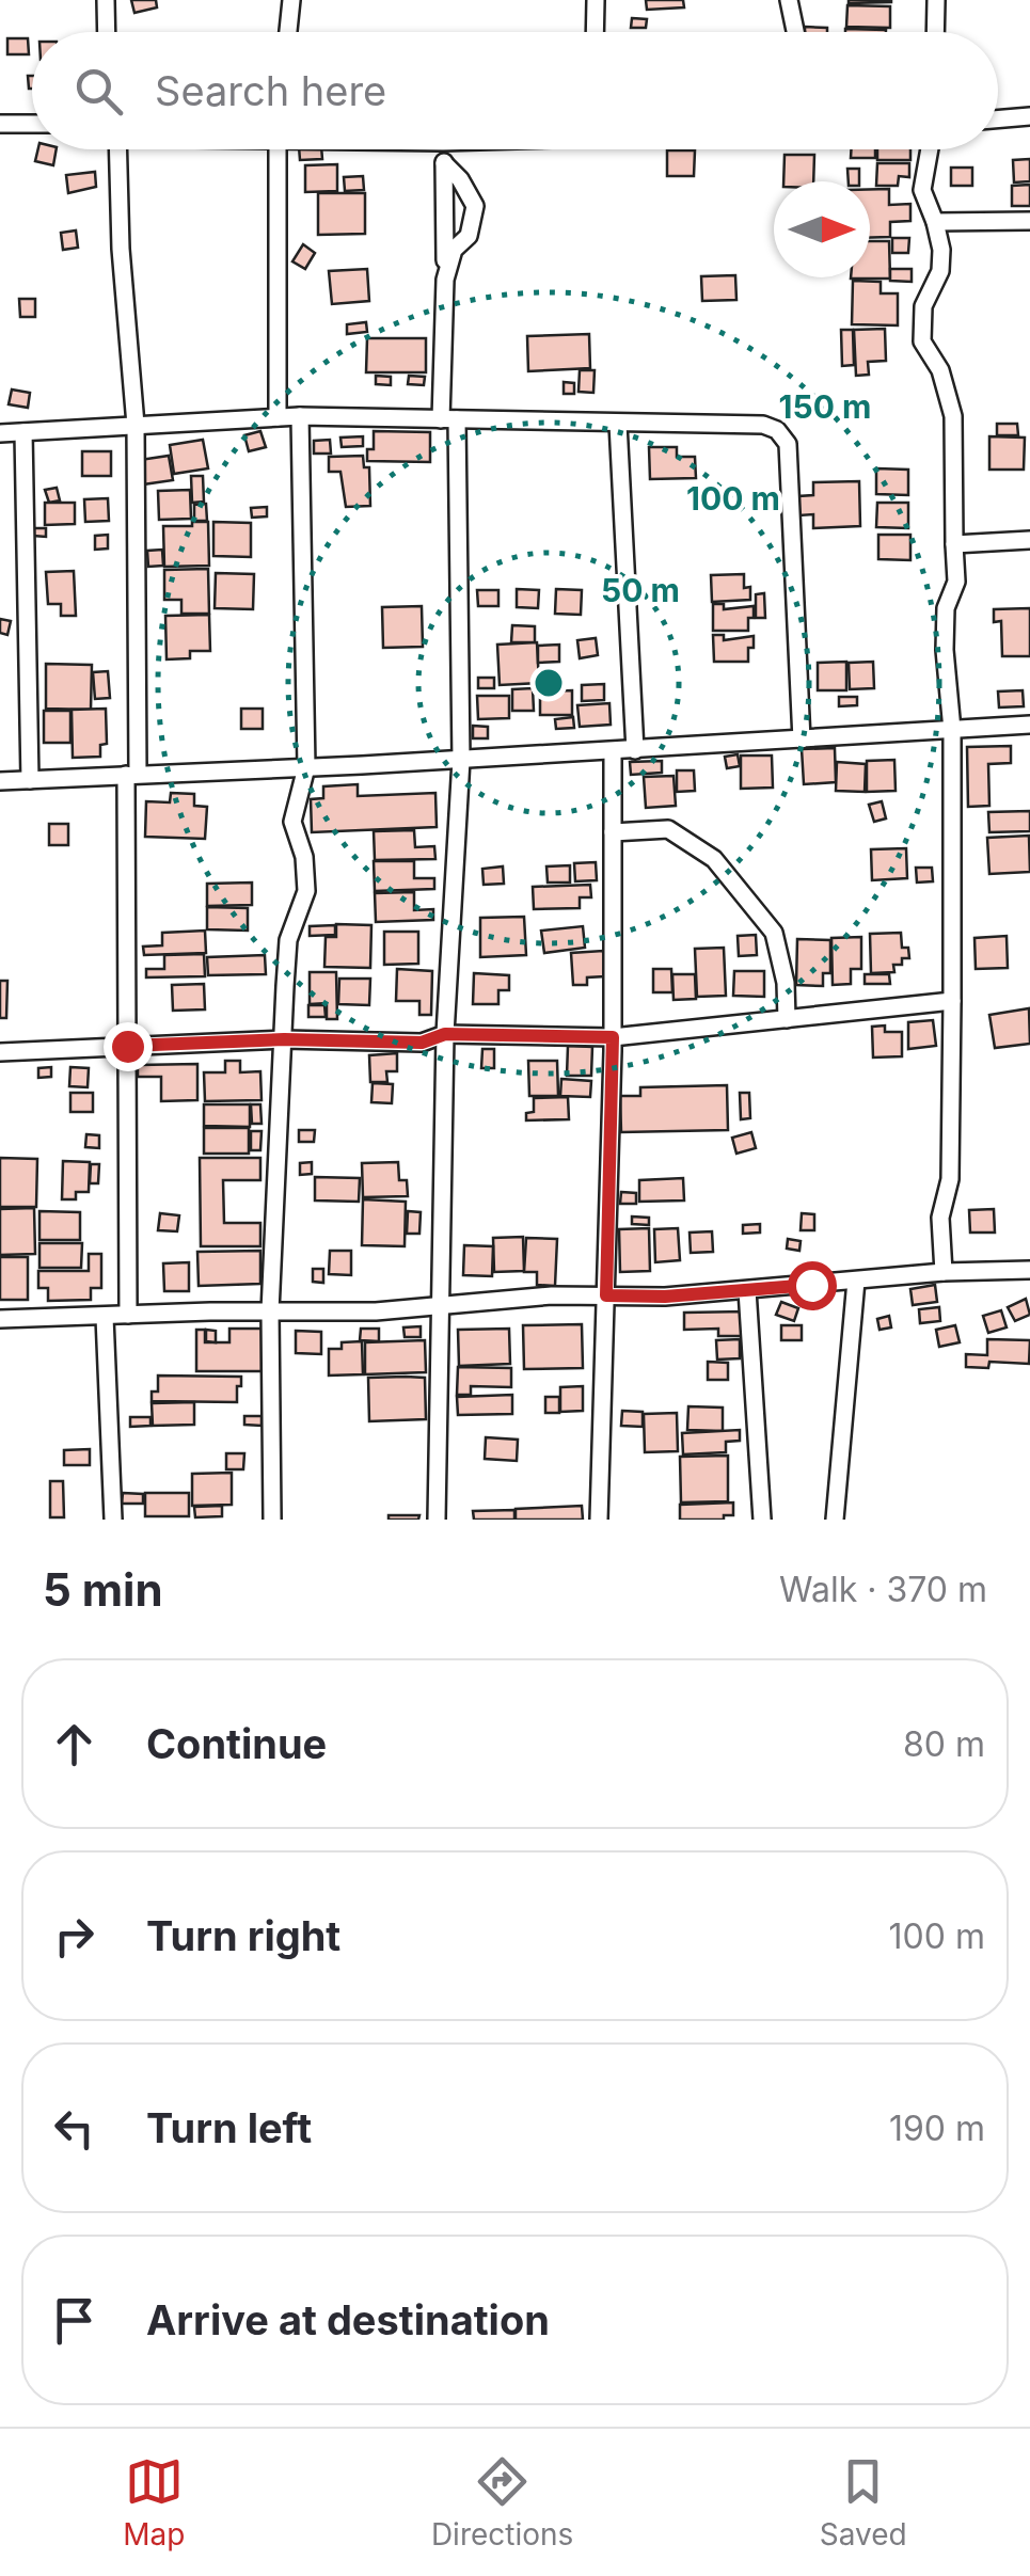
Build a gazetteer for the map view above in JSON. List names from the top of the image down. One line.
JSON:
{"north":"right","page":{"search":"Search here","heading":["5 min","Walk · 370 m"],"list":[["Continue","80 m"],["Turn right","100 m"],["Turn left","190 m"],"Arrive at destination"],"nav":["Map","Directions","Saved"]},"rings":["150 m","100 m","50 m"]}
